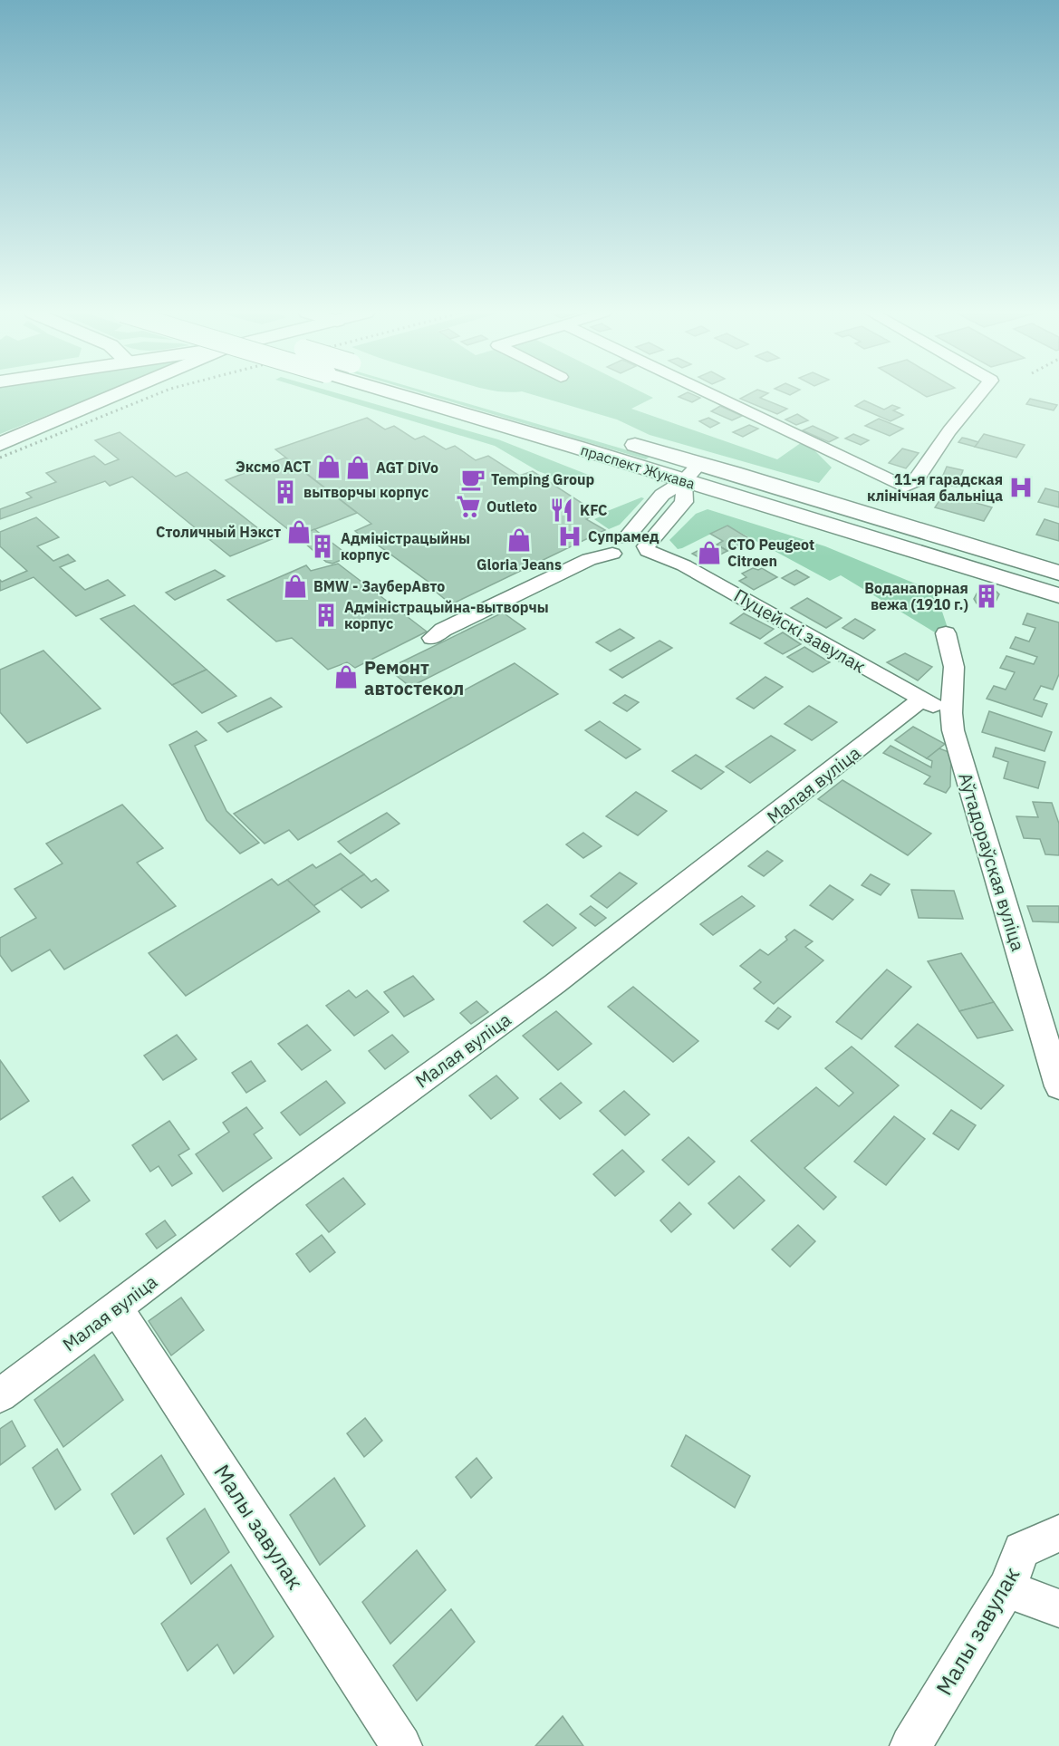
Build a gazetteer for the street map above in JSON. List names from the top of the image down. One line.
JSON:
{"streets":{"main road":["праспект Жукава"],"street":["Пуцейскі завулак","Малая вуліца","Аўтадораўская вуліца","Малы завулак"]},"crossings":[["Пуцейскі завулак","Малая вуліца"],["Пуцейскі завулак","Аўтадораўская вуліца"],["Малая вуліца","Малы завулак"]],"places":{"shop":["Эксмо АСТ","AGT DiVo","Столичный Нэкст","Gloria Jeans","СТО Peugeot Citroen","BMW - ЗауберАвто","Ремонт автостекол"],"cafe":["Temping Group"],"hospital":["11-я гарадская клінічная бальніца","Супрамед"],"building":["вытворчы корпус","Адміністрацыйны корпус","Воданапорная вежа (1910 г.)","Адміністрацыйна-вытворчы корпус"],"supermarket":["Outleto"],"restaurant":["KFC"]}}
